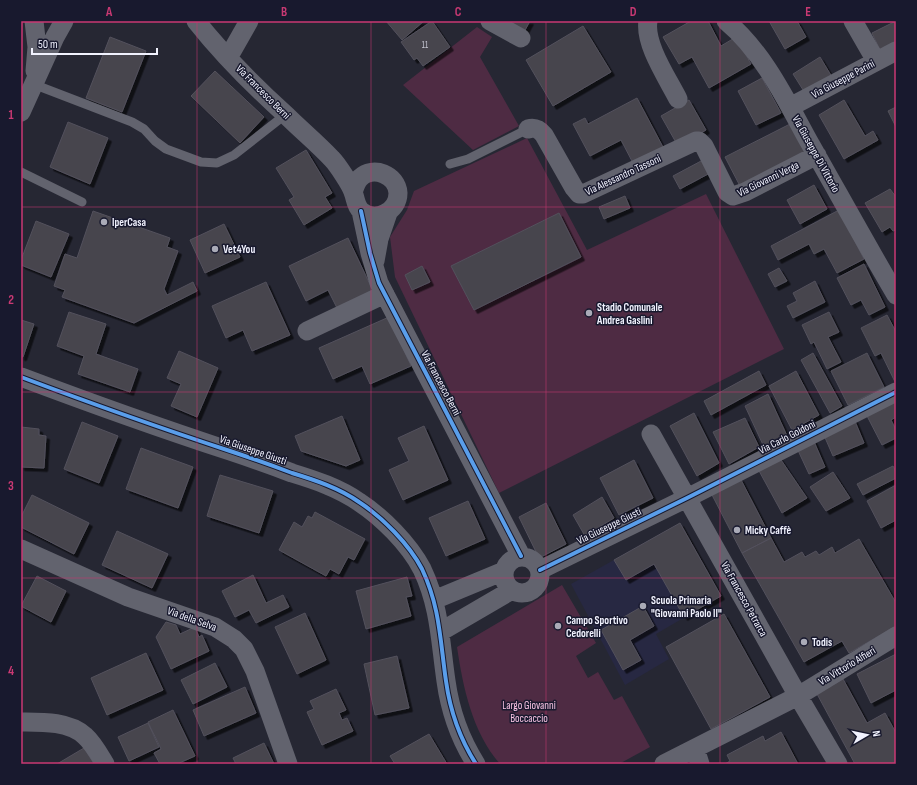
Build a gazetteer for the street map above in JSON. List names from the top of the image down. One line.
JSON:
{"streets":{"street":["Via Giuseppe Parini","Via Francesco Berni","Via Giuseppe Di Vittorio","Via Alessandro Tassoni","Via Giovanni Verga","Via Carlo Goldoni","Via Giuseppe Giusti","Via Francesco Petrarca","Via della Selva","Via Vittorio Alfieri"]},"crossings":[["Via Giuseppe Parini","Via Giuseppe Di Vittorio"],["Via Francesco Berni","Via Giuseppe Giusti"],["Via Giuseppe Di Vittorio","Via Giovanni Verga"],["Via Alessandro Tassoni","Via Giovanni Verga"],["Via Carlo Goldoni","Via Giuseppe Giusti"],["Via Carlo Goldoni","Via Francesco Petrarca"],["Via Giuseppe Giusti","Via Francesco Petrarca"],["Via Francesco Petrarca","Via Vittorio Alfieri"]],"parks":["Largo Giovanni Boccaccio"],"places":["IperCasa","Vet4You","Stadio Comunale Andrea Gaslini","Micky Caffè","Scuola Primaria \"Giovanni Paolo II\"","Campo Sportivo Cedorelli","Todis"],"house_numbers":["11"],"scale_bar":"50 m","north":"right","grid":{"columns":["A","B","C","D","E"],"rows":["1","2","3","4"]}}
